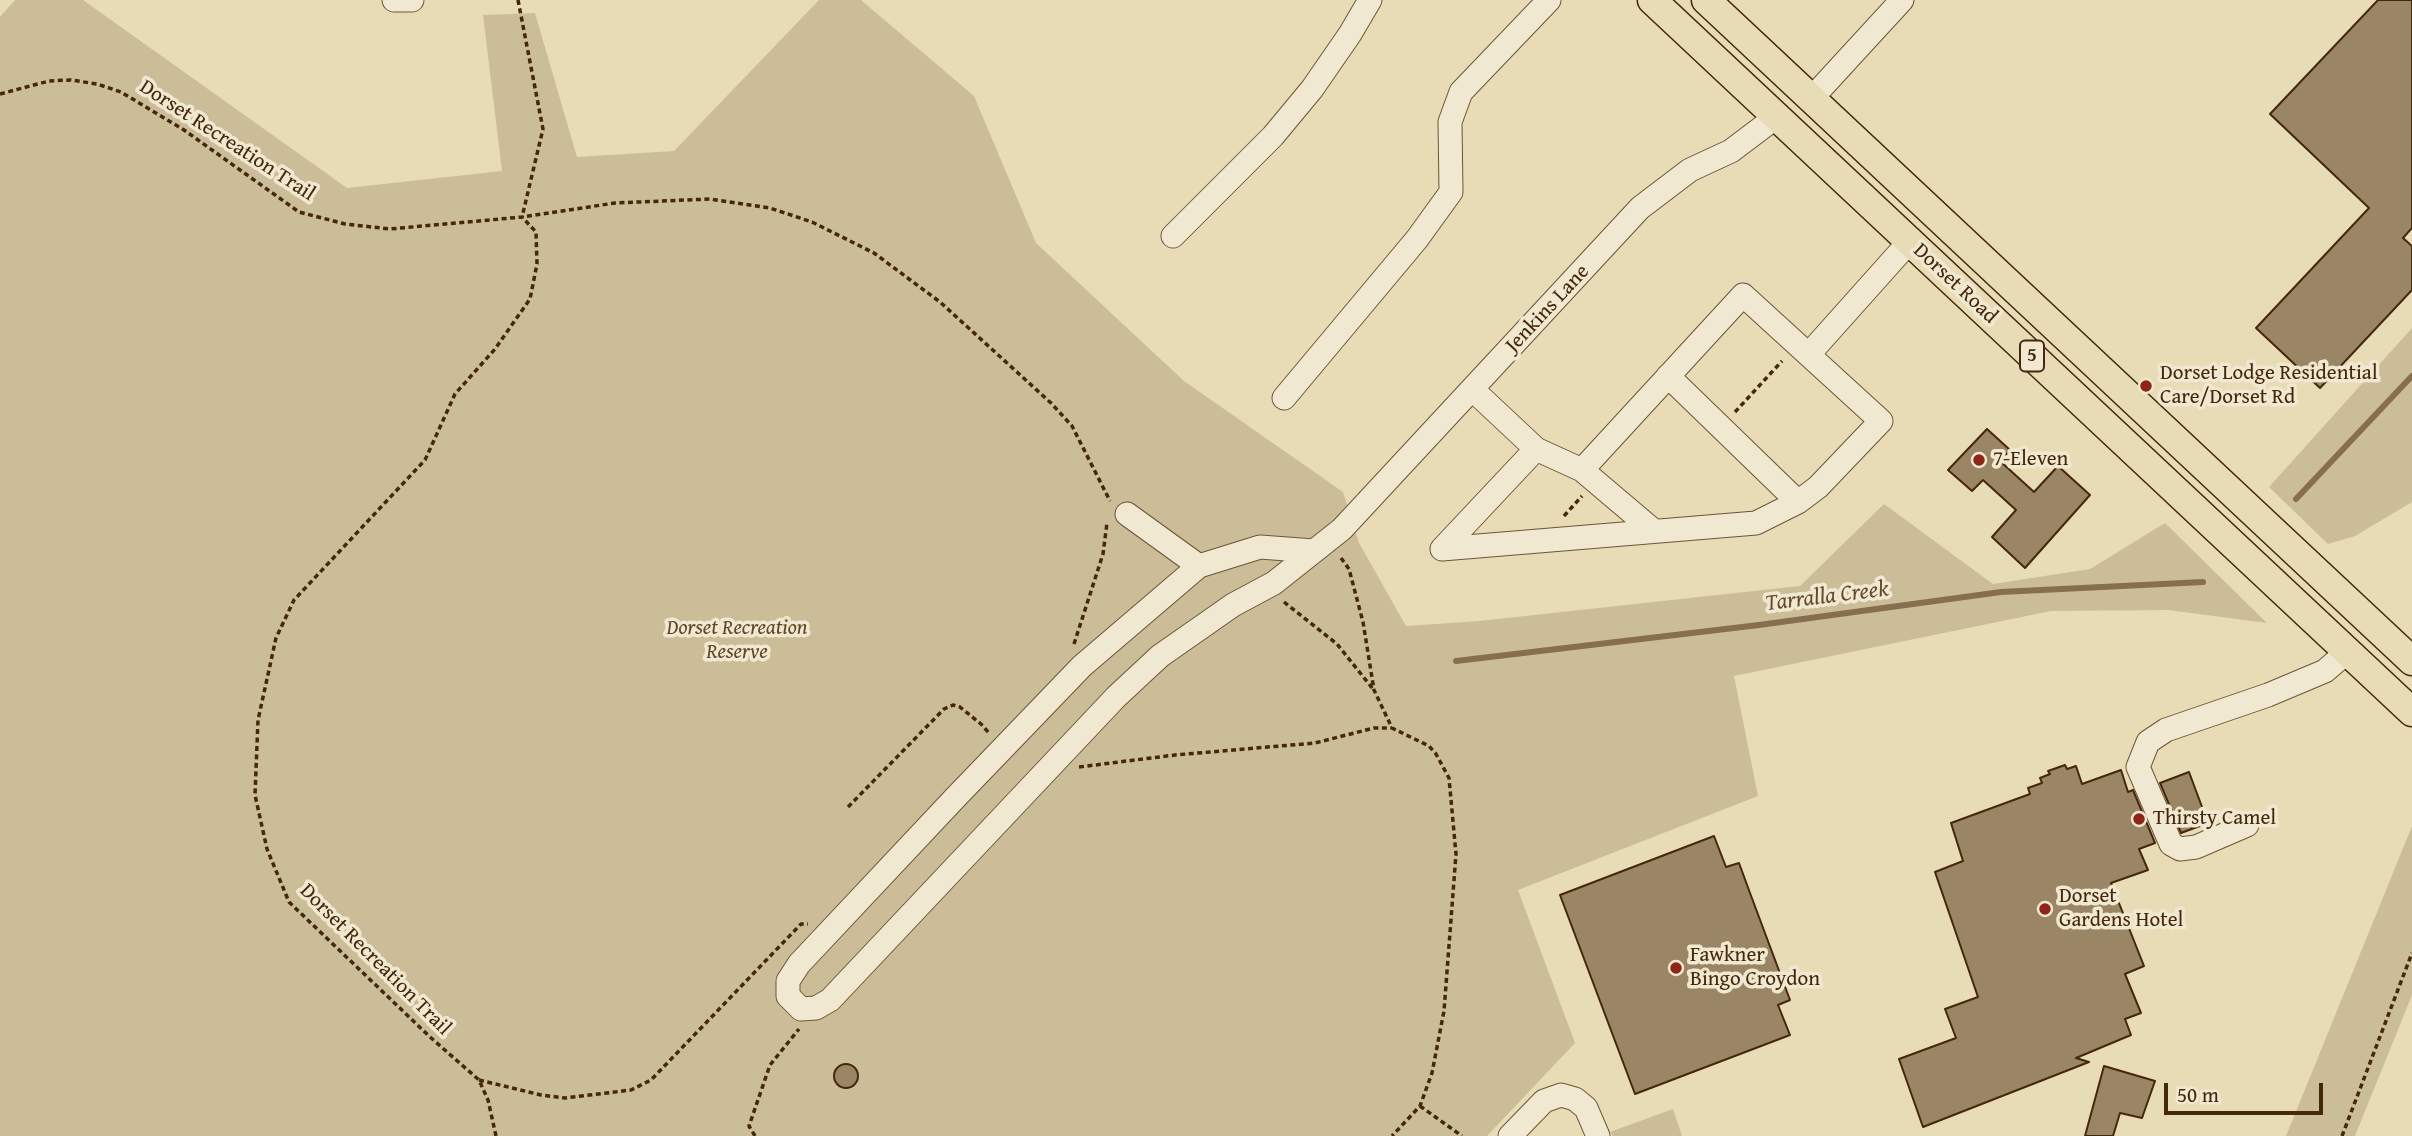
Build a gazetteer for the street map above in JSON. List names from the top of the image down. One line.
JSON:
{"streets":{"main road":["Dorset Road","5"],"street":["Jenkins Lane"],"path":["Dorset Recreation Trail"]},"crossings":[["Dorset Road","Jenkins Lane"]],"water":["Tarralla Creek"],"parks":["Dorset Recreation Reserve"],"places":["Dorset Lodge Residential Care/Dorset Rd","7-Eleven","Thirsty Camel","Dorset Gardens Hotel","Fawkner Bingo Croydon"],"scale_bar":"50 m"}
